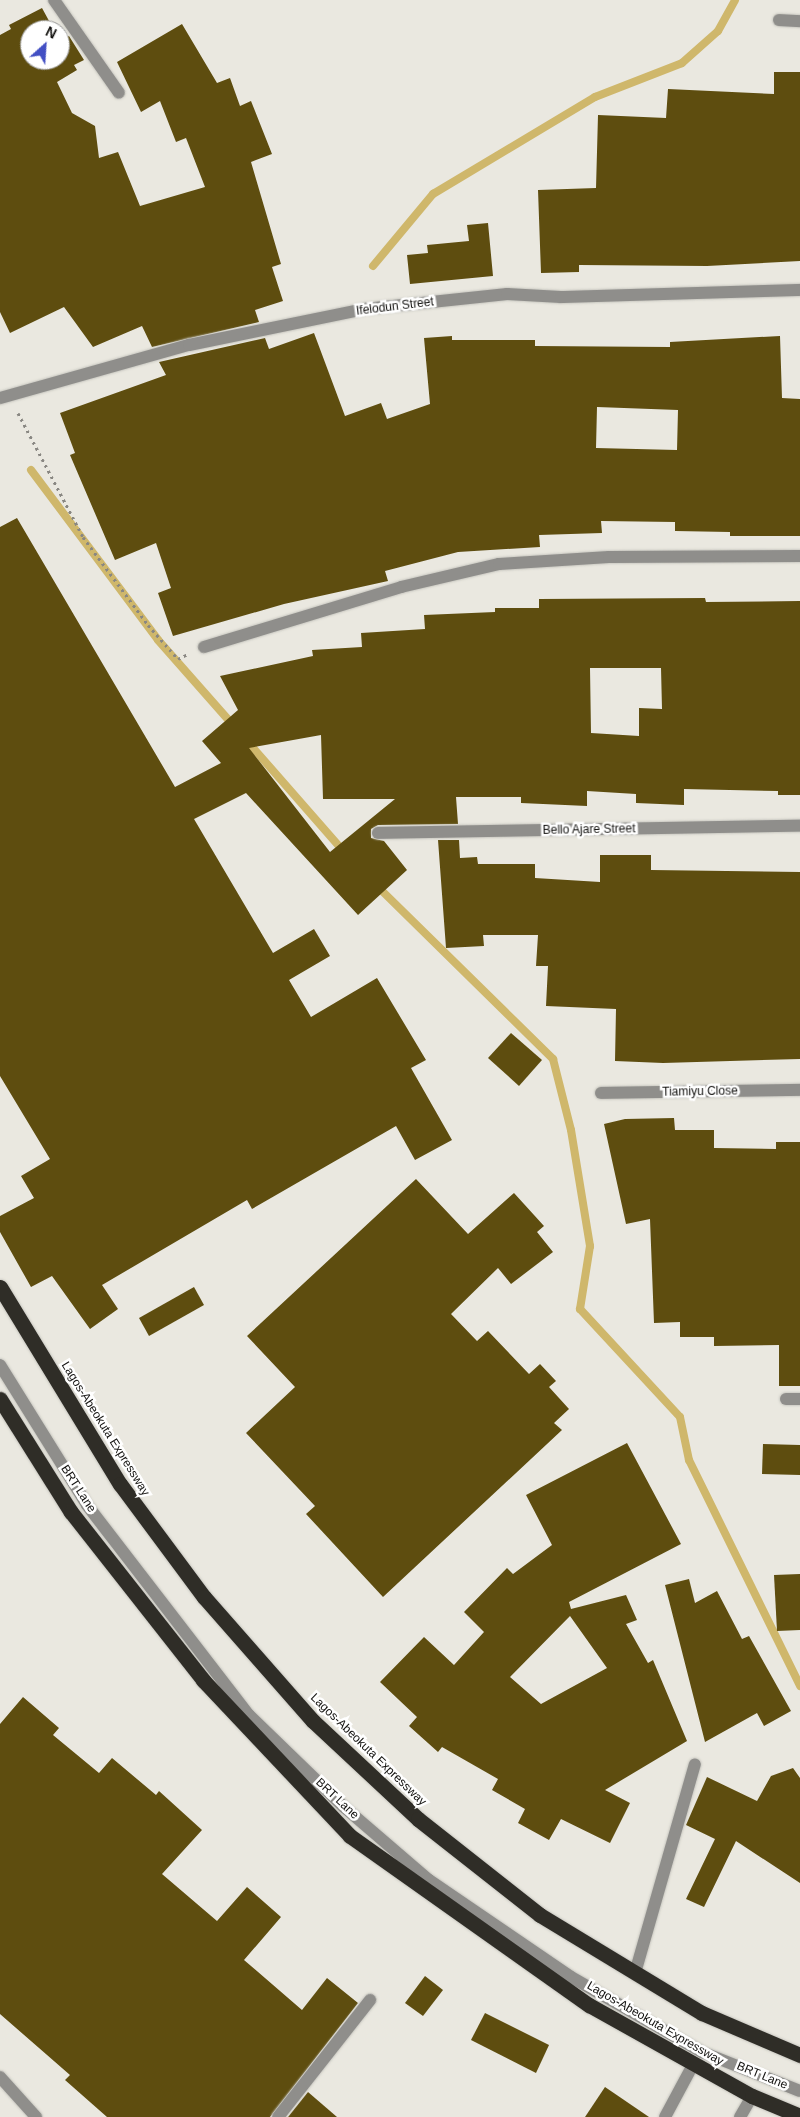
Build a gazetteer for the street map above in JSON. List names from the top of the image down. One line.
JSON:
{"streets":{"highway":["Lagos-Abeokuta Expressway"],"street":["Ifelodun Street","Bello Ajare Street","Tiamiyu Close","BRT Lane"]},"north":"top right"}
